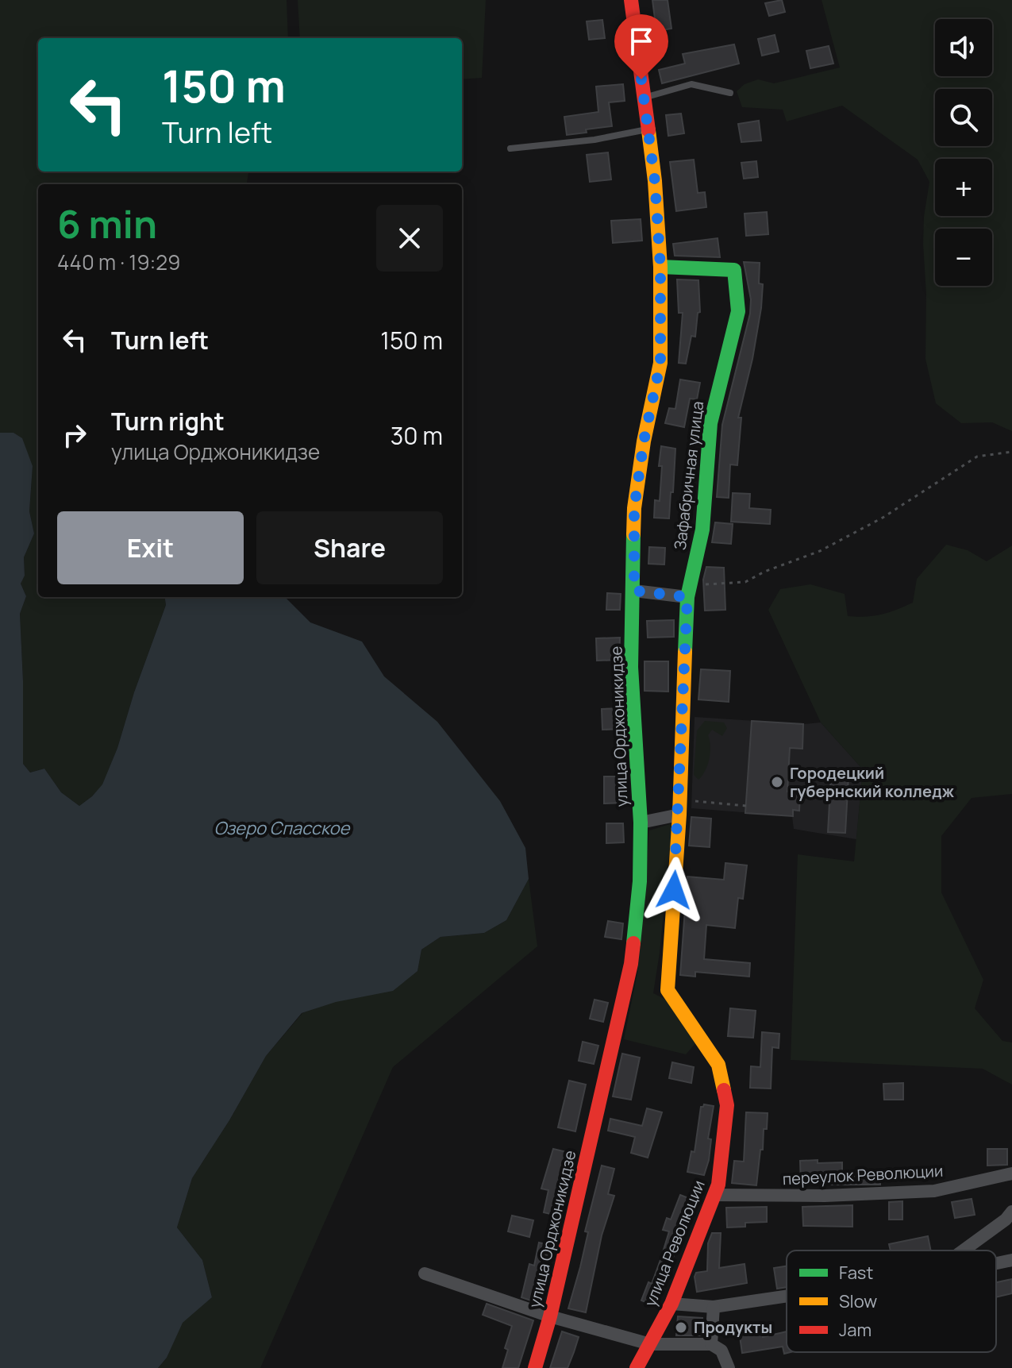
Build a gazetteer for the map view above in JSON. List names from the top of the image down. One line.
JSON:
{"streets":{"street":["Зафабричная улица","улица Орджоникидзе","переулок Революции","улица Революции"]},"crossings":[["Зафабричная улица","улица Орджоникидзе"],["Зафабричная улица","улица Революции"],["переулок Революции","улица Революции"]],"water":["Озеро Спасское"],"places":["Городецкий губернский колледж","Продукты"],"legend":["Fast","Slow","Jam"],"page":{"map_buttons":["+","−"],"turn":["150 m","Turn left"],"heading":["6 min","440 m · 19:29"],"list":[{"name":"Turn left","value":"150 m"},{"name":"Turn right","note":"улица Орджоникидзе","value":"30 m"}],"buttons":["Exit","Share"]}}
